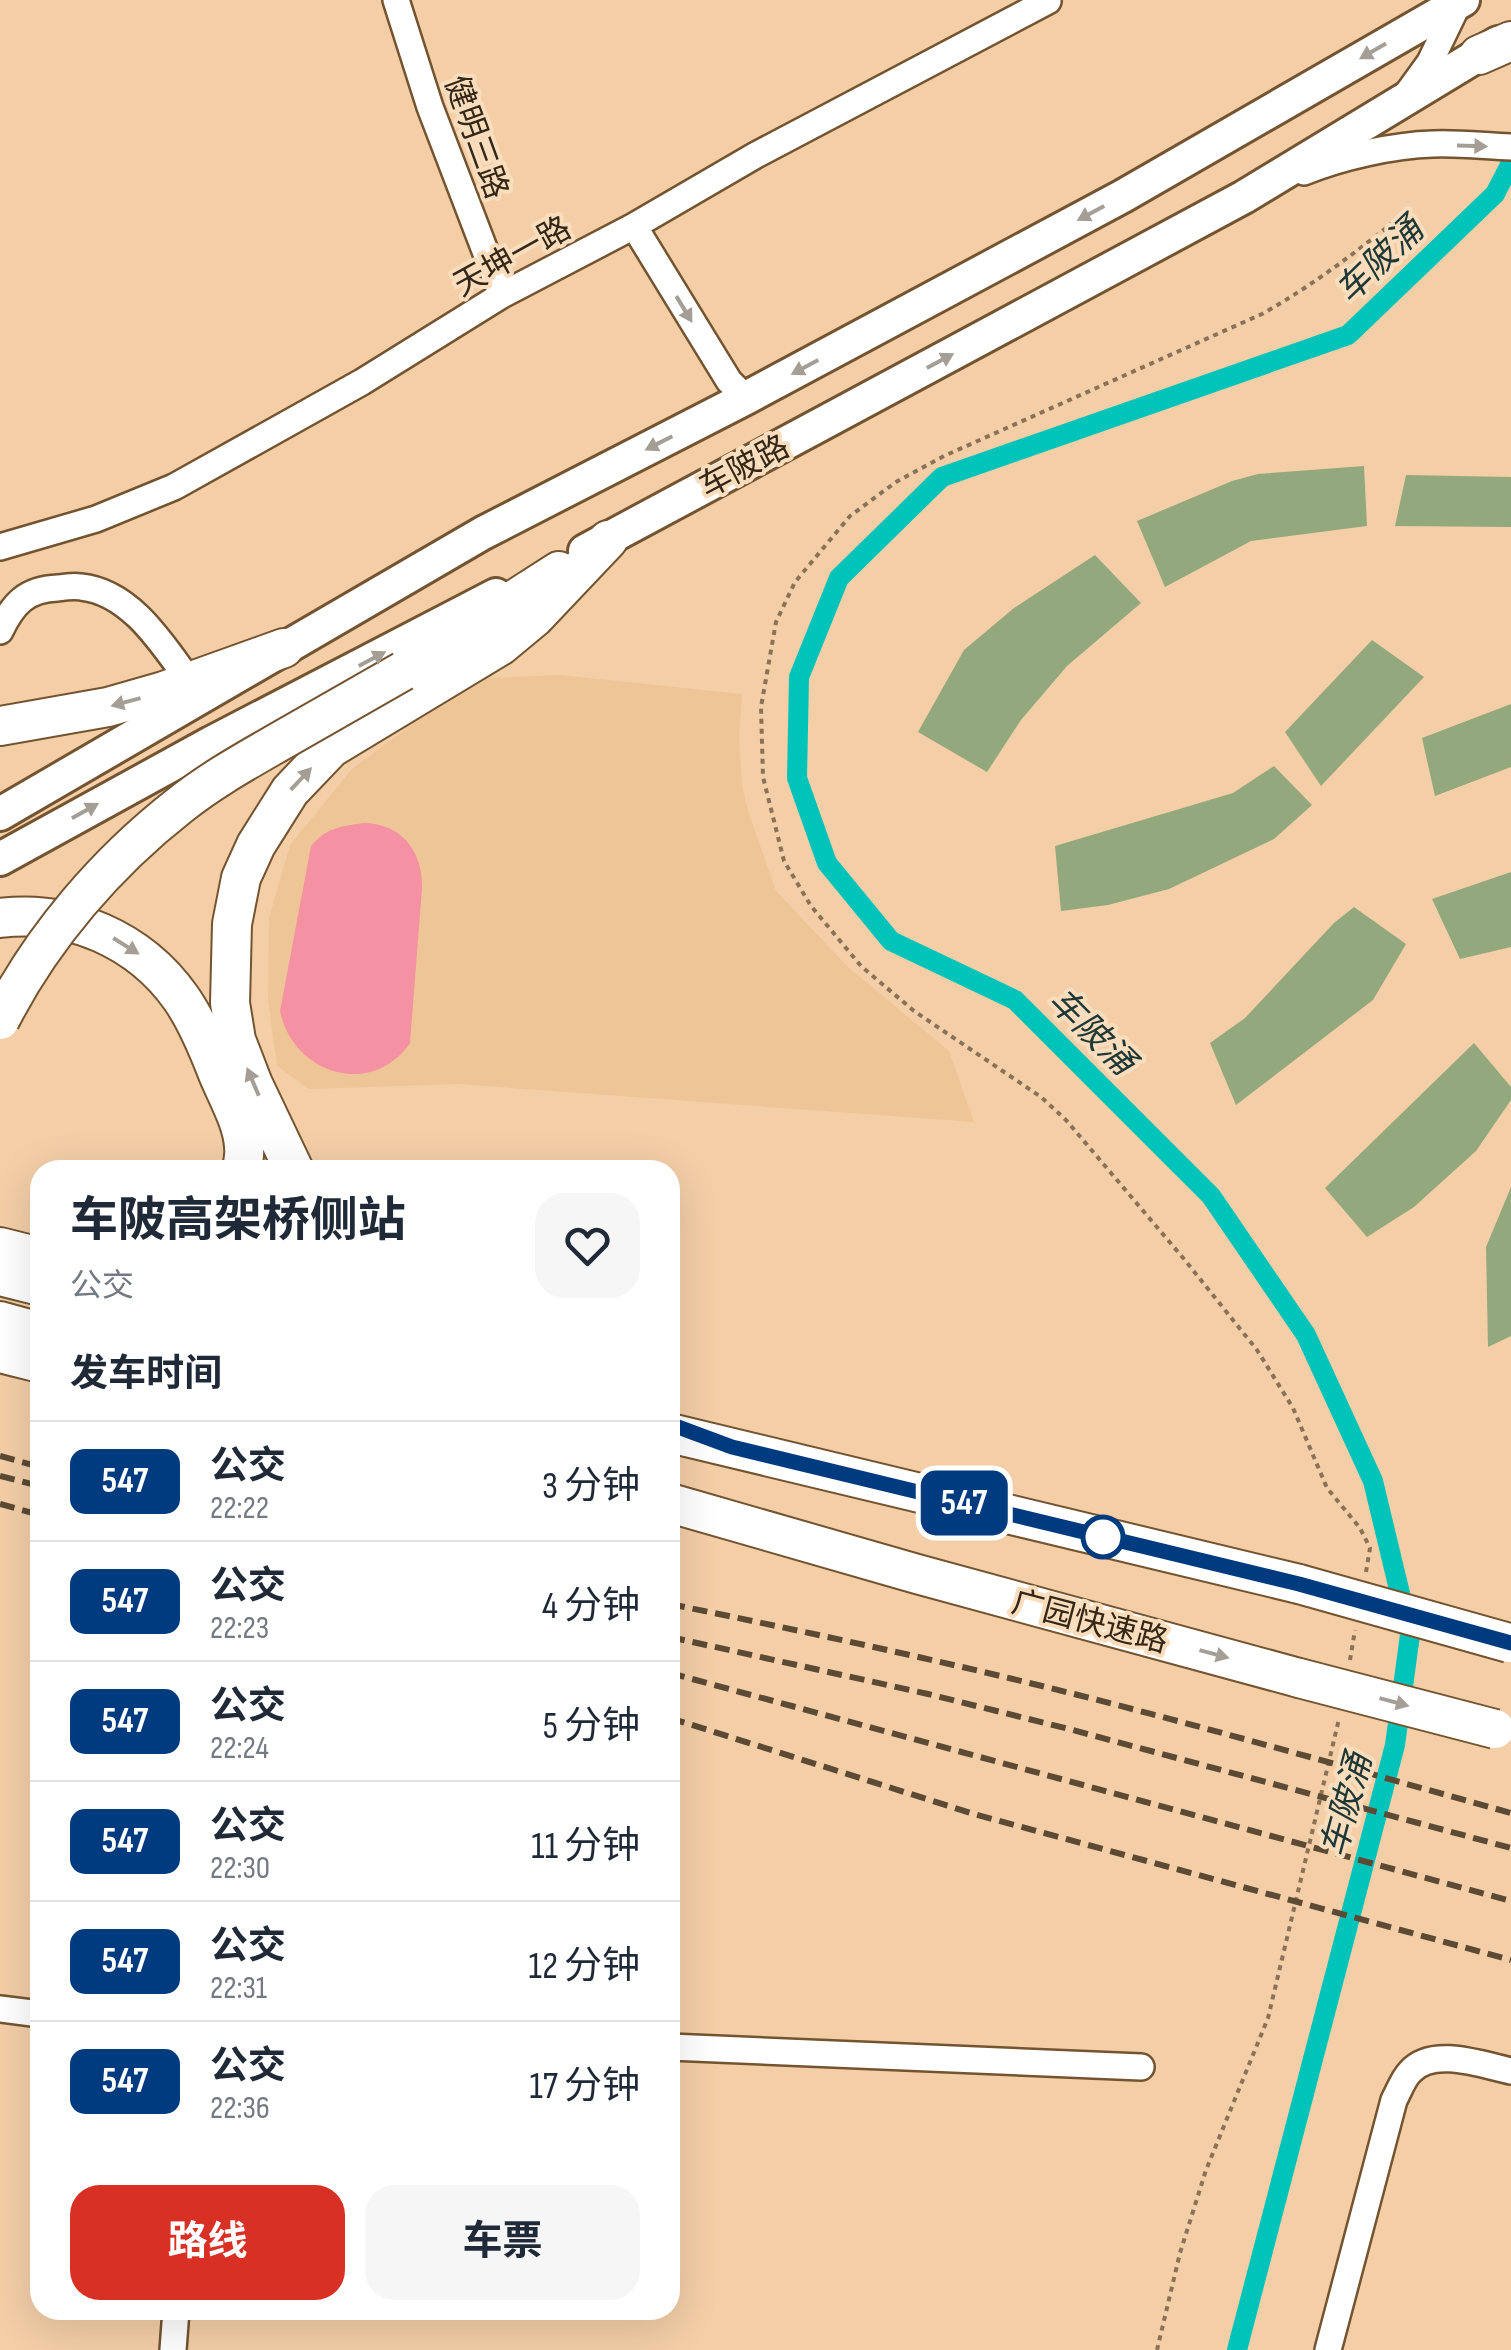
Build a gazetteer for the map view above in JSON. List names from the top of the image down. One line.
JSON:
{"streets":{"highway":["广园快速路"],"main road":["车陂路"],"street":["健明三路","天坤一路"]},"crossings":[["健明三路","天坤一路"]],"water":["车陂涌"],"lines":["bus line 547"],"page":{"on_map":"547","heading":[["车陂高架桥侧站","公交"],"发车时间"],"list":[{"mark":"547","name":"公交","note":"22:22","value":"3 分钟"},{"mark":"547","name":"公交","note":"22:23","value":"4 分钟"},{"mark":"547","name":"公交","note":"22:24","value":"5 分钟"},{"mark":"547","name":"公交","note":"22:30","value":"11 分钟"},{"mark":"547","name":"公交","note":"22:31","value":"12 分钟"},{"mark":"547","name":"公交","note":"22:36","value":"17 分钟"}],"buttons":["路线","车票"]}}
